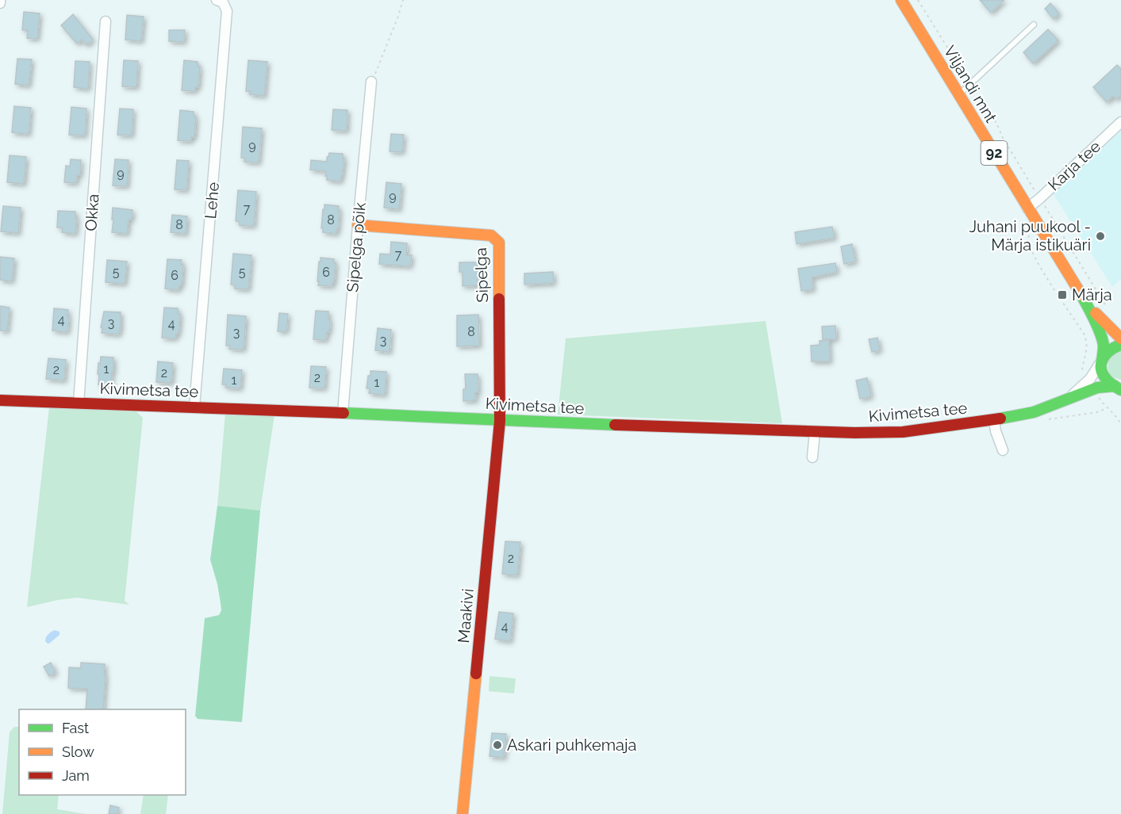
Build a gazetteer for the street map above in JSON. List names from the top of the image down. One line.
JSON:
{"streets":{"street":["Viljandi mnt","92","Karja tee","Lehe","Okka","Sipelga põik","Sipelga","Kivimetsa tee","Maakivi"]},"crossings":[["Viljandi mnt","92"],["Viljandi mnt","Karja tee"],["92","Kivimetsa tee"],["Lehe","Kivimetsa tee"],["Okka","Kivimetsa tee"],["Sipelga põik","Sipelga"],["Sipelga põik","Kivimetsa tee"],["Sipelga","Kivimetsa tee"],["Sipelga","Maakivi"],["Kivimetsa tee","Maakivi"]],"places":{"other":["Juhani puukool - Märja istikuäri","Askari puhkemaja"],"transit":["Märja"]},"house_numbers":["9","9","9","7","8","8","7","5","5","6","6","4","3","4","8","3","3","1","2","2","2","1","1","2","4"],"legend":["Fast","Slow","Jam"]}
